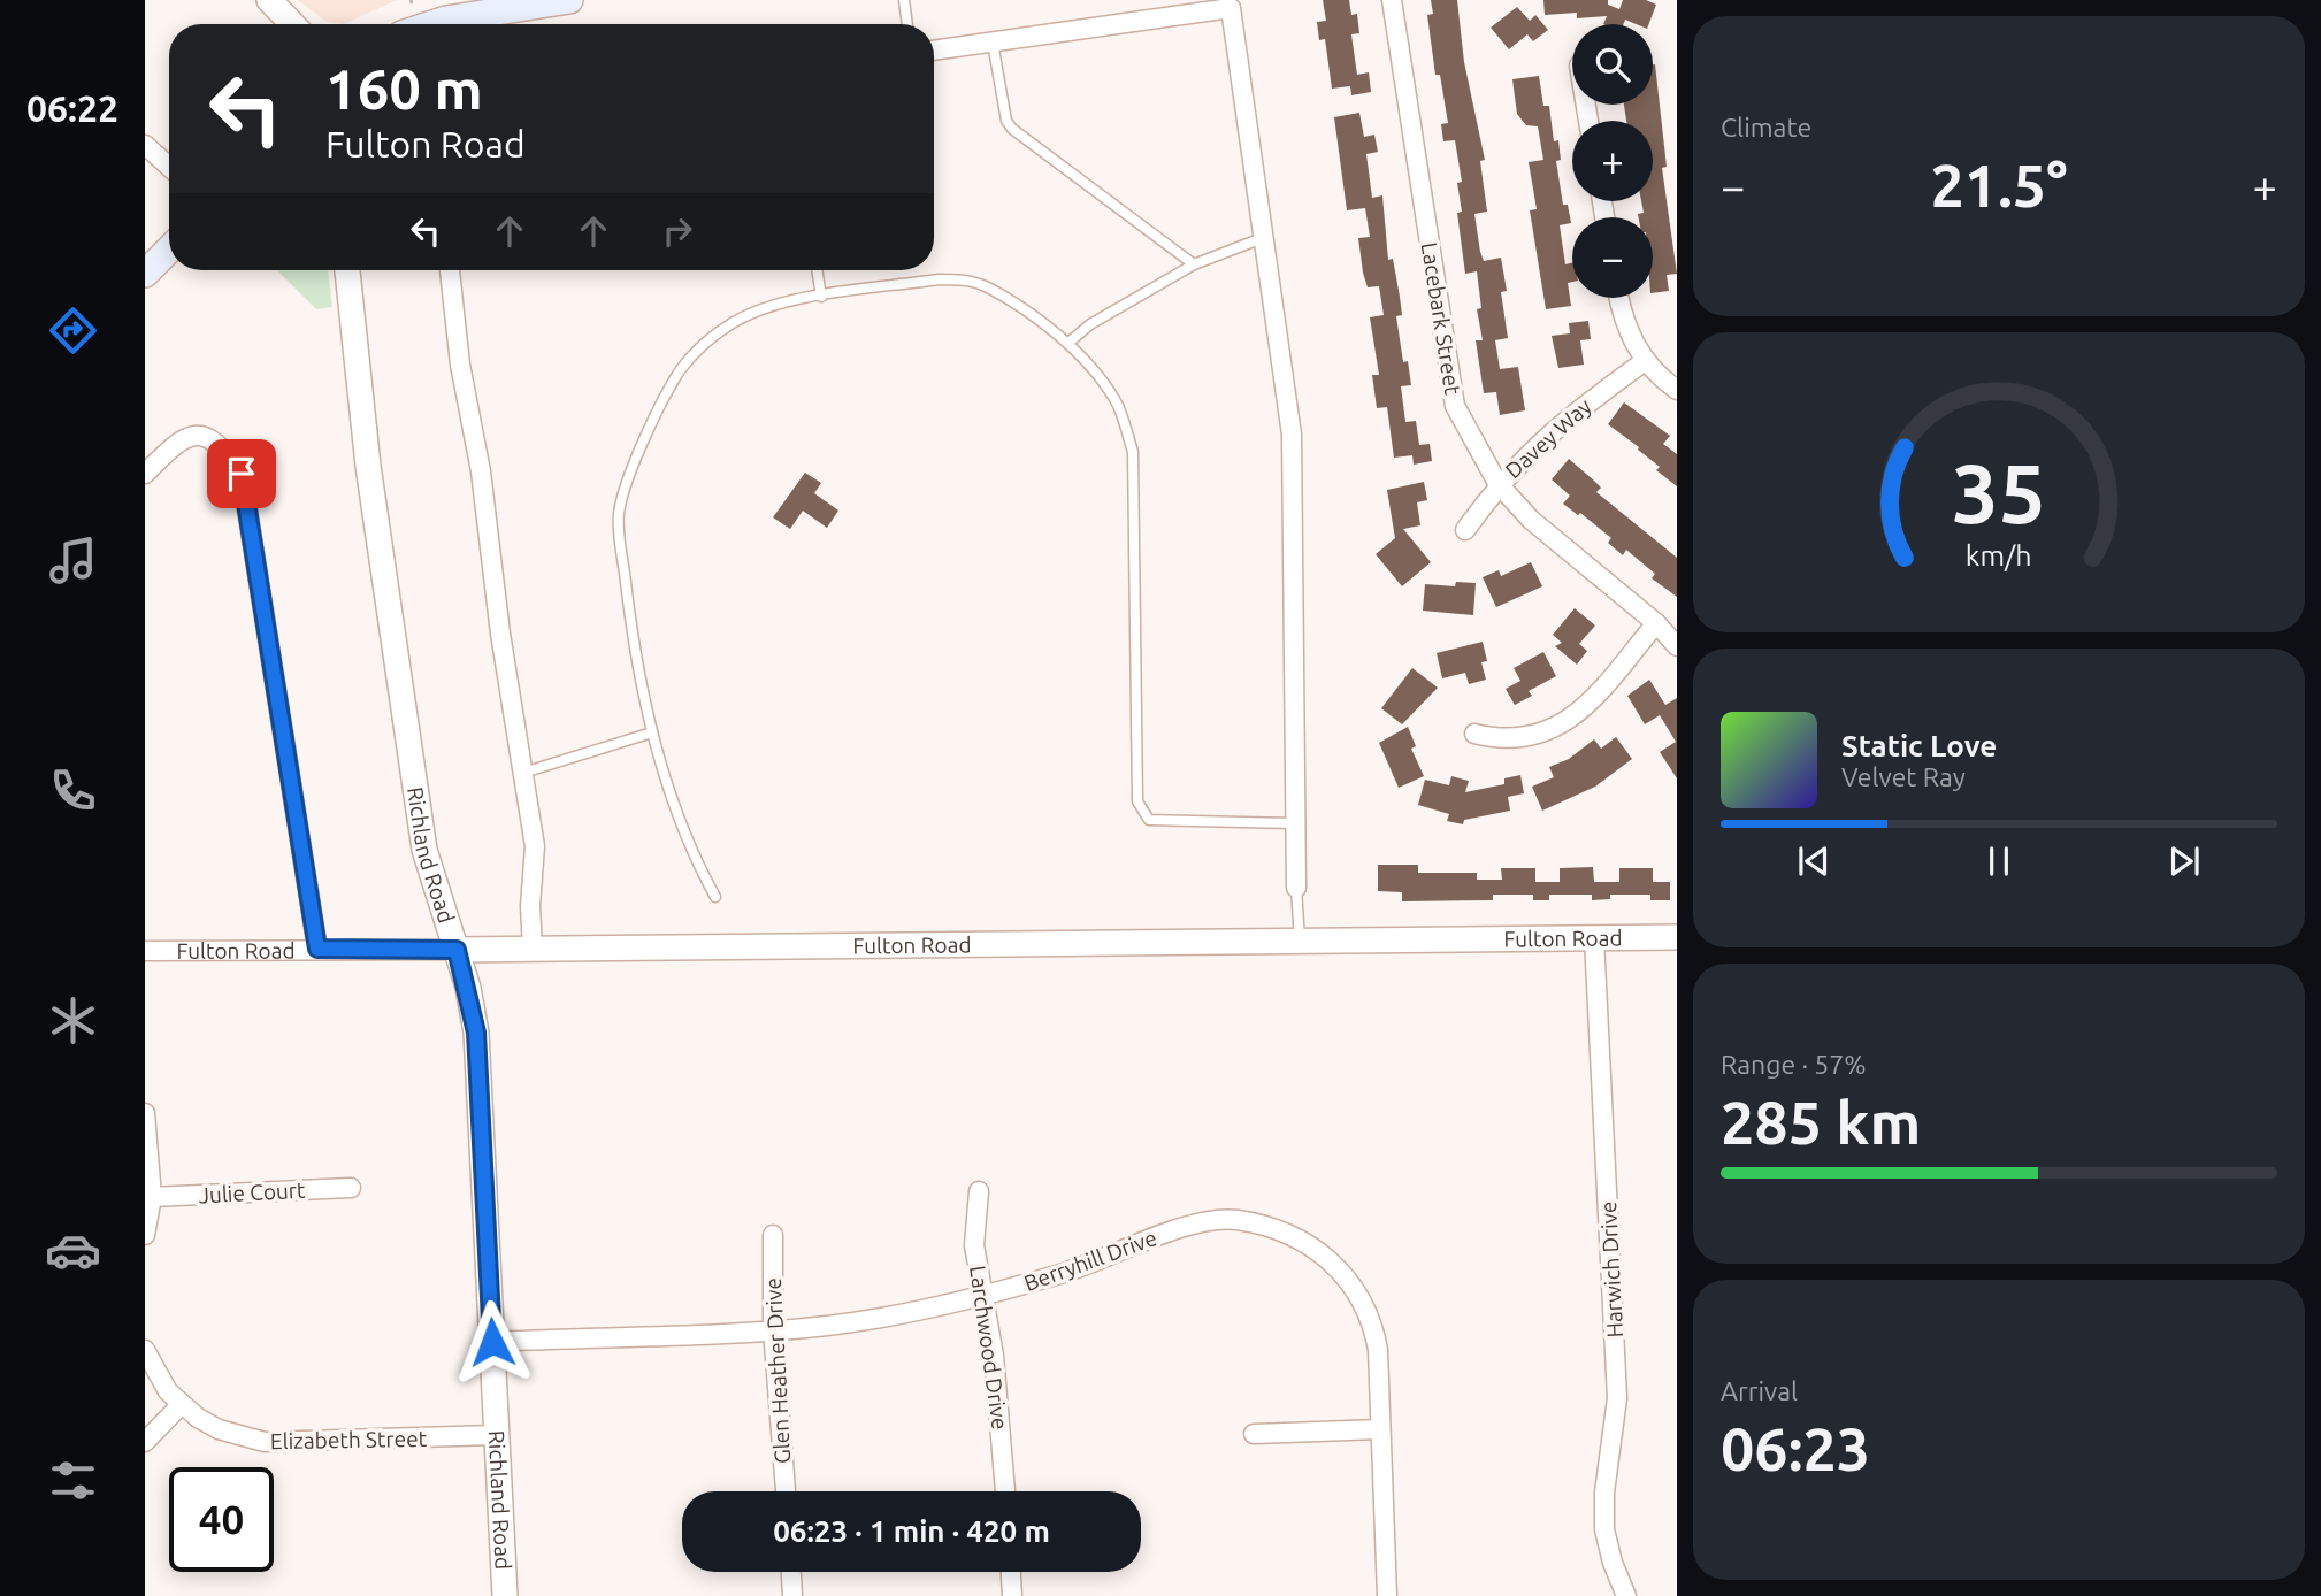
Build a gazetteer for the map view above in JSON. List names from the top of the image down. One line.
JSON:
{"streets":{"street":["Lacebark Street","Davey Way","Richland Road","Fulton Road","Julie Court","Berryhill Drive","Harwich Drive","Larchwood Drive","Glen Heather Drive","Elizabeth Street"]},"crossings":[["Lacebark Street","Davey Way"],["Richland Road","Fulton Road"],["Richland Road","Berryhill Drive"],["Richland Road","Elizabeth Street"],["Fulton Road","Harwich Drive"],["Berryhill Drive","Larchwood Drive"],["Berryhill Drive","Glen Heather Drive"]],"page":{"tabs":"06:22","tile":["Climate",["Range · 57%","285 km"],["Arrival","06:23"]],"map_buttons":["+","−"],"turn":["160 m","Fulton Road"],"heat":["−","21.5°","+"],"song":["Static Love","Velvet Ray"],"limit":"40","trip":"06:23 · 1 min · 420 m","gauge":["35","km/h"]}}
